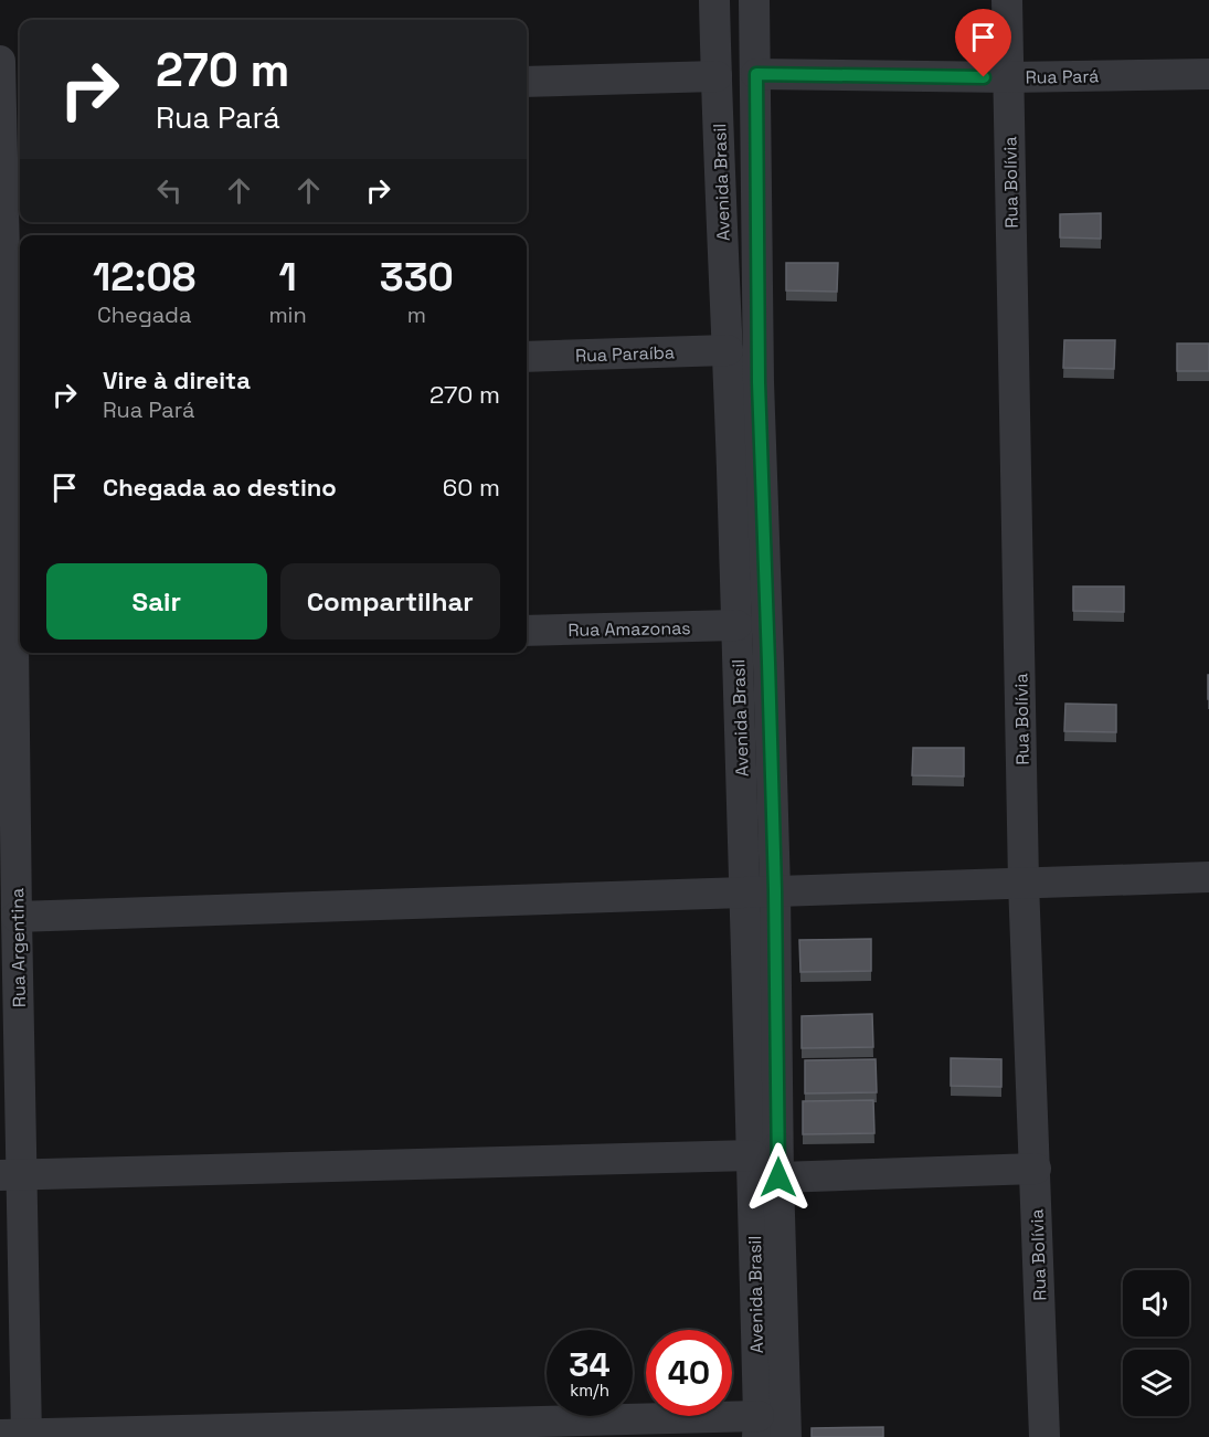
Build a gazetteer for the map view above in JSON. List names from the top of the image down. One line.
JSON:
{"streets":{"street":["Rua Pará","Avenida Brasil","Rua Bolívia","Rua Paraíba","Rua Amazonas","Rua Argentina"]},"crossings":[["Rua Pará","Avenida Brasil"],["Rua Pará","Rua Bolívia"],["Avenida Brasil","Rua Paraíba"],["Avenida Brasil","Rua Amazonas"]],"page":{"turn":["270 m","Rua Pará"],"eta":["12:08","Chegada","1","min","330","m"],"list":[{"name":"Vire à direita","note":"Rua Pará","value":"270 m"},{"name":"Chegada ao destino","value":"60 m"}],"buttons":["Sair","Compartilhar"],"speed":"34 km/h","limit":"40"}}
